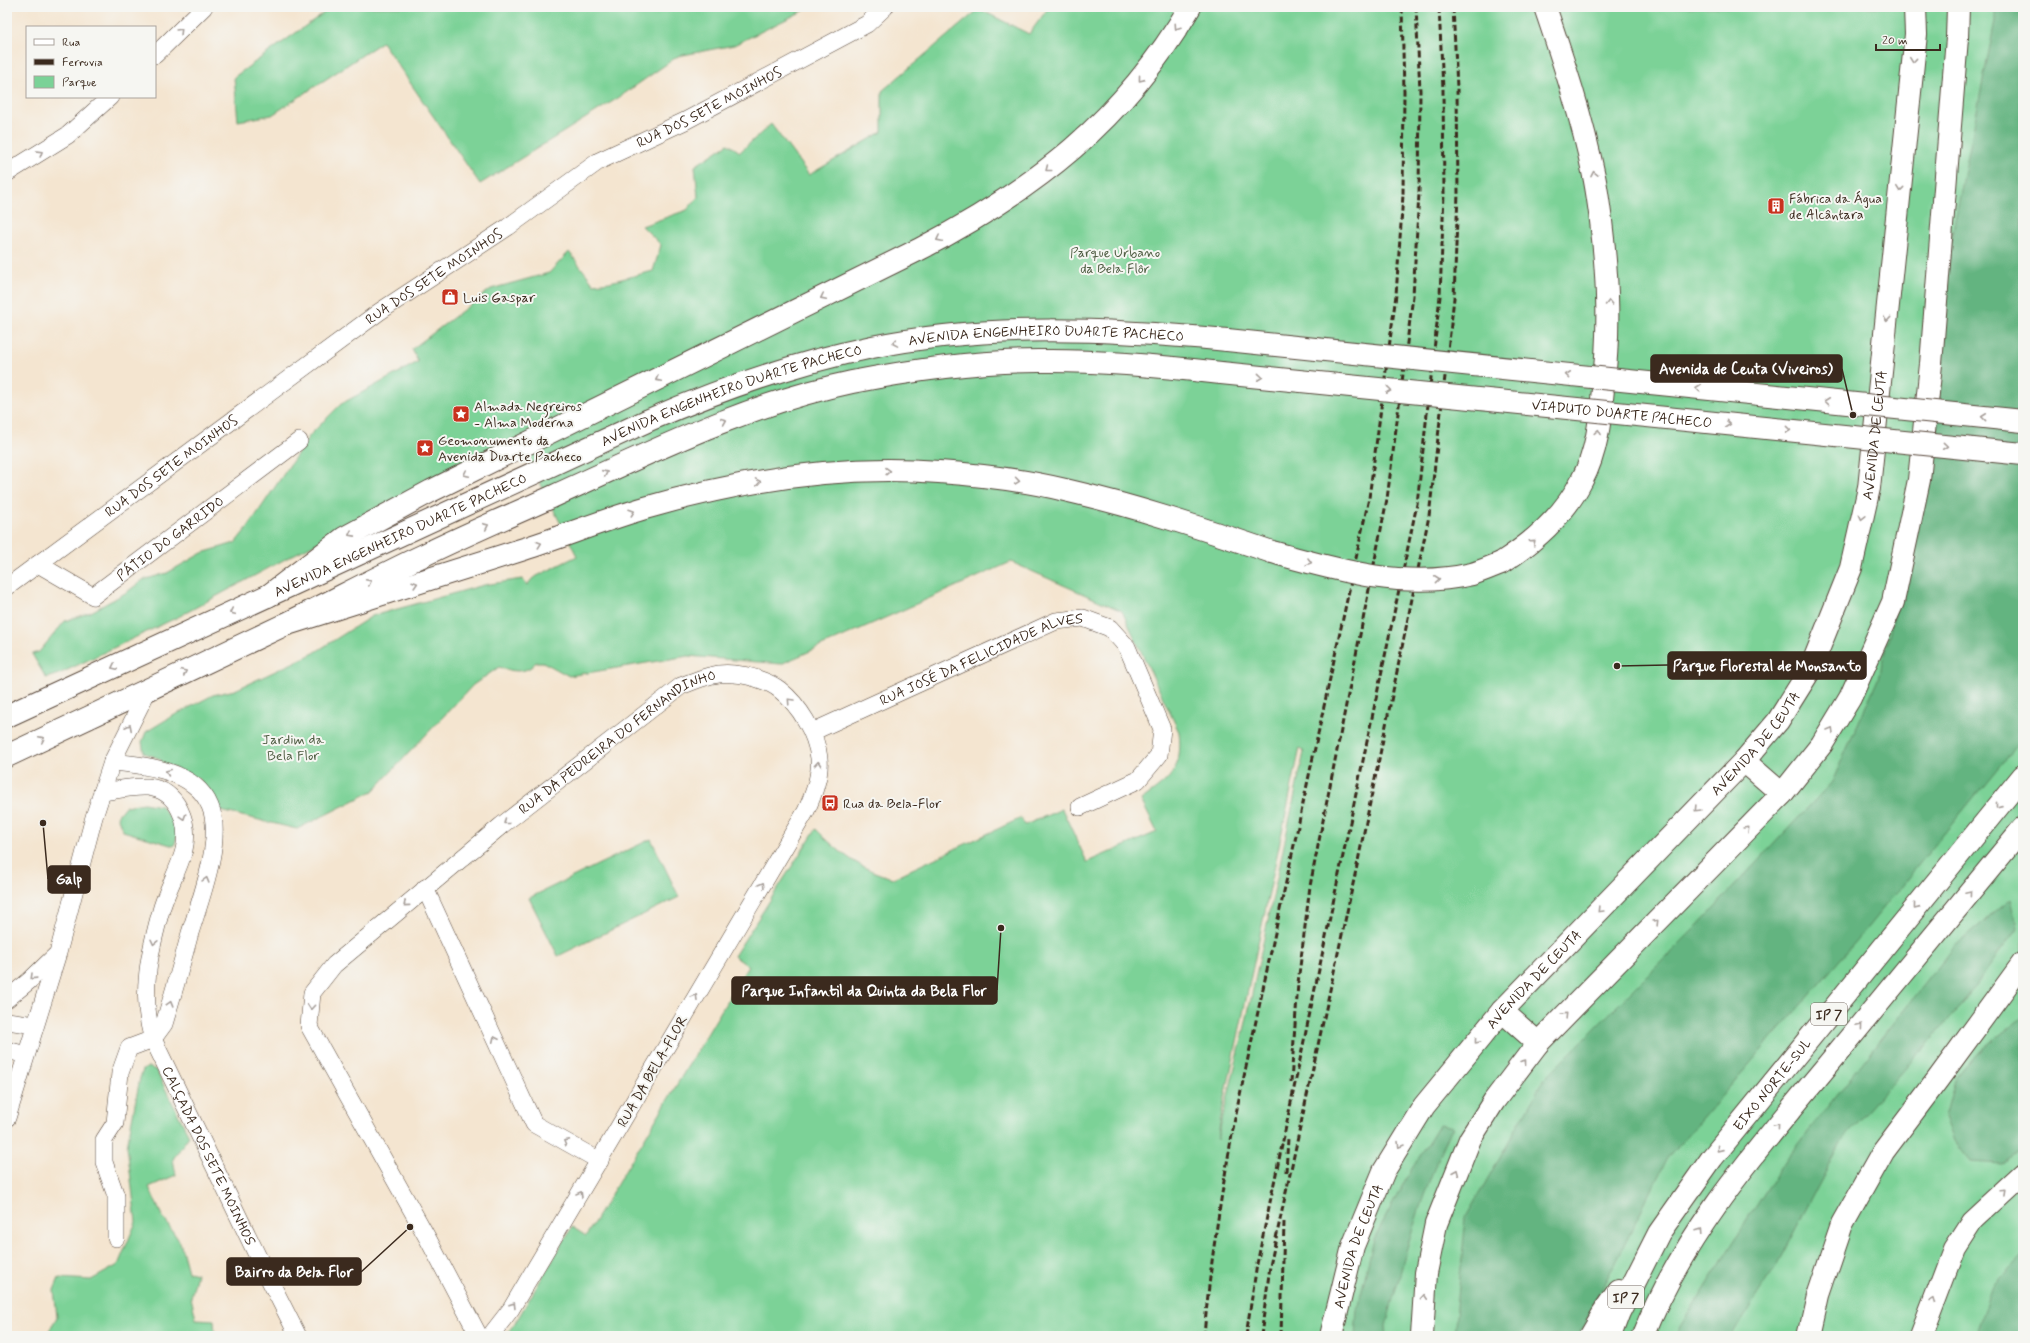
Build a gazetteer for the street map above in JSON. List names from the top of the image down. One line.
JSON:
{"streets":{"main road":["AVENIDA ENGENHEIRO DUARTE PACHECO","VIADUTO DUARTE PACHECO","AVENIDA DE CEUTA","IP 7","EIXO NORTE-SUL"],"street":["RUA DOS SETE MOINHOS","PÁTIO DO GARRIDO","RUA JOSÉ DA FELICIDADE ALVES","RUA DA PEDREIRA DO FERNANDINHO","RUA DA BELA-FLOR","CALÇADA DOS SETE MOINHOS"]},"crossings":[["RUA DOS SETE MOINHOS","PÁTIO DO GARRIDO"],["AVENIDA ENGENHEIRO DUARTE PACHECO","VIADUTO DUARTE PACHECO"],["RUA JOSÉ DA FELICIDADE ALVES","RUA DA PEDREIRA DO FERNANDINHO"],["RUA JOSÉ DA FELICIDADE ALVES","RUA DA BELA-FLOR"],["RUA DA PEDREIRA DO FERNANDINHO","RUA DA BELA-FLOR"]],"one_way":["VIADUTO DUARTE PACHECO","RUA DA BELA-FLOR"],"parks":["Parque Urbano da Bela Flôr","Jardim da Bela Flor"],"places":{"building":["Fábrica da Água de Alcântara"],"shop":["Luis Gaspar"],"place":["Almada Negreiros - Alma Moderna","Geomonumento da Avenida Duarte Pacheco"],"other":["Avenida de Ceuta (Viveiros)","Parque Florestal de Monsanto","Galp","Parque Infantil da Quinta da Bela Flor","Bairro da Bela Flor"],"bus stop":["Rua da Bela-Flor"]},"legend":["Rua","Ferrovia","Parque"],"scale_bar":"20 m"}
